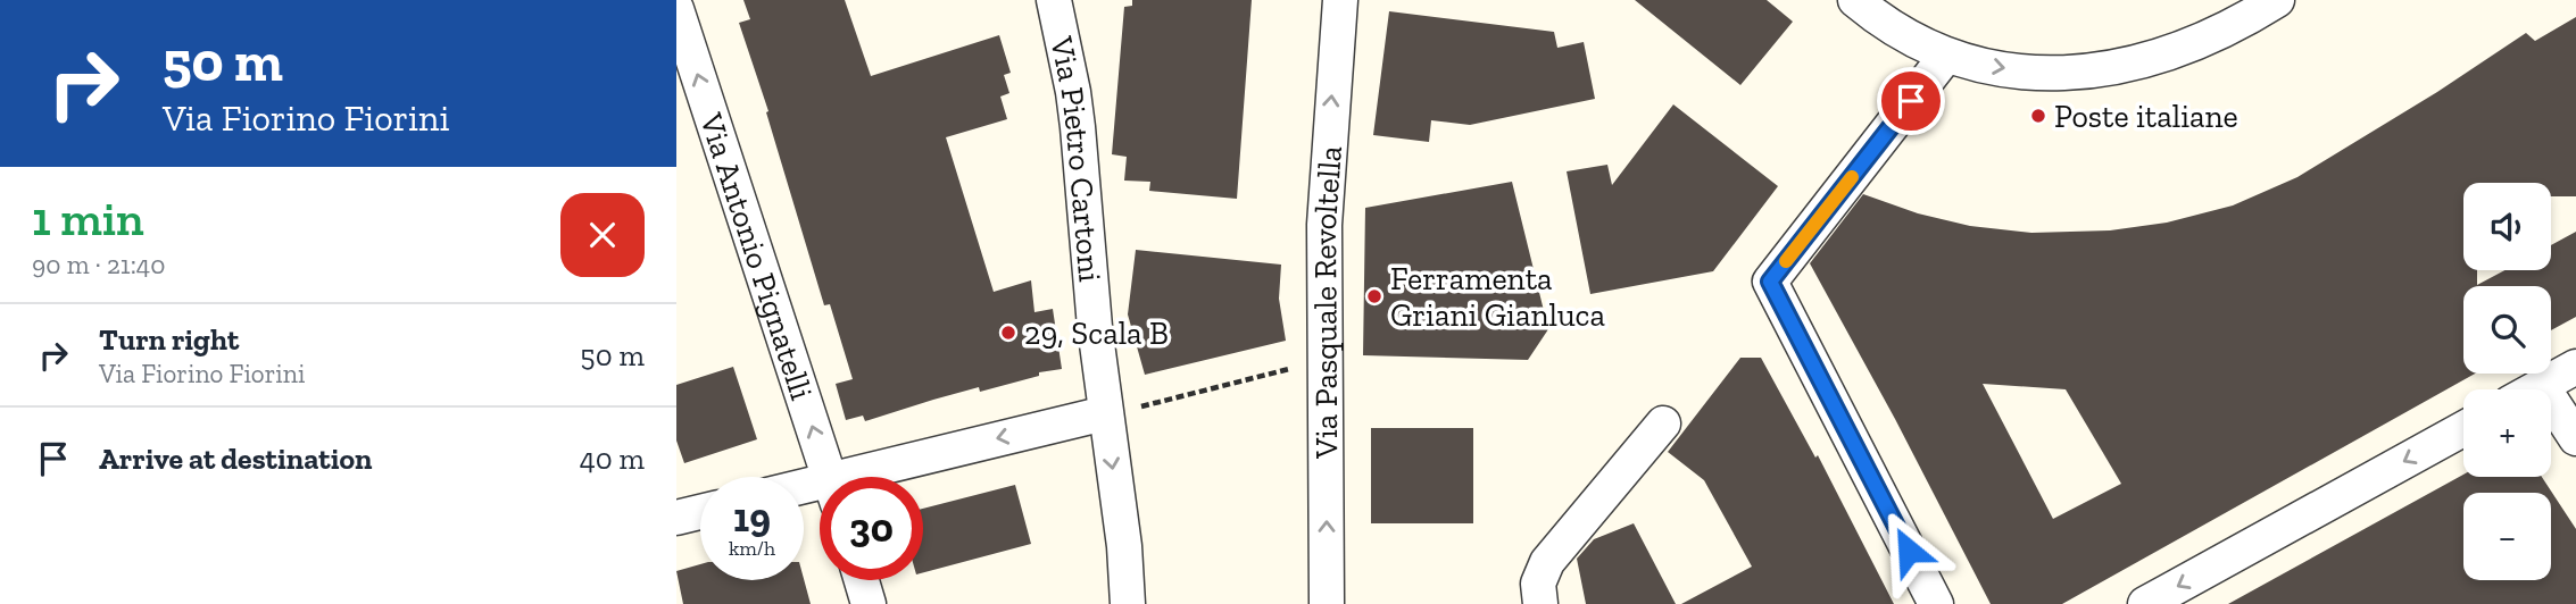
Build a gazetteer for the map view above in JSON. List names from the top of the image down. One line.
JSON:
{"streets":{"street":["Via Pietro Cartoni","Via Antonio Pignatelli","Via Pasquale Revoltella"]},"one_way":["Via Antonio Pignatelli","Via Pasquale Revoltella"],"places":["Poste italiane","Ferramenta Griani Gianluca","29, Scala B"],"page":{"turn":["50 m","Via Fiorino Fiorini"],"heading":["1 min","90 m · 21:40"],"map_buttons":["+","−"],"list":[{"name":"Turn right","note":"Via Fiorino Fiorini","value":"50 m"},{"name":"Arrive at destination","value":"40 m"}],"speed":"19 km/h","limit":"30"}}
